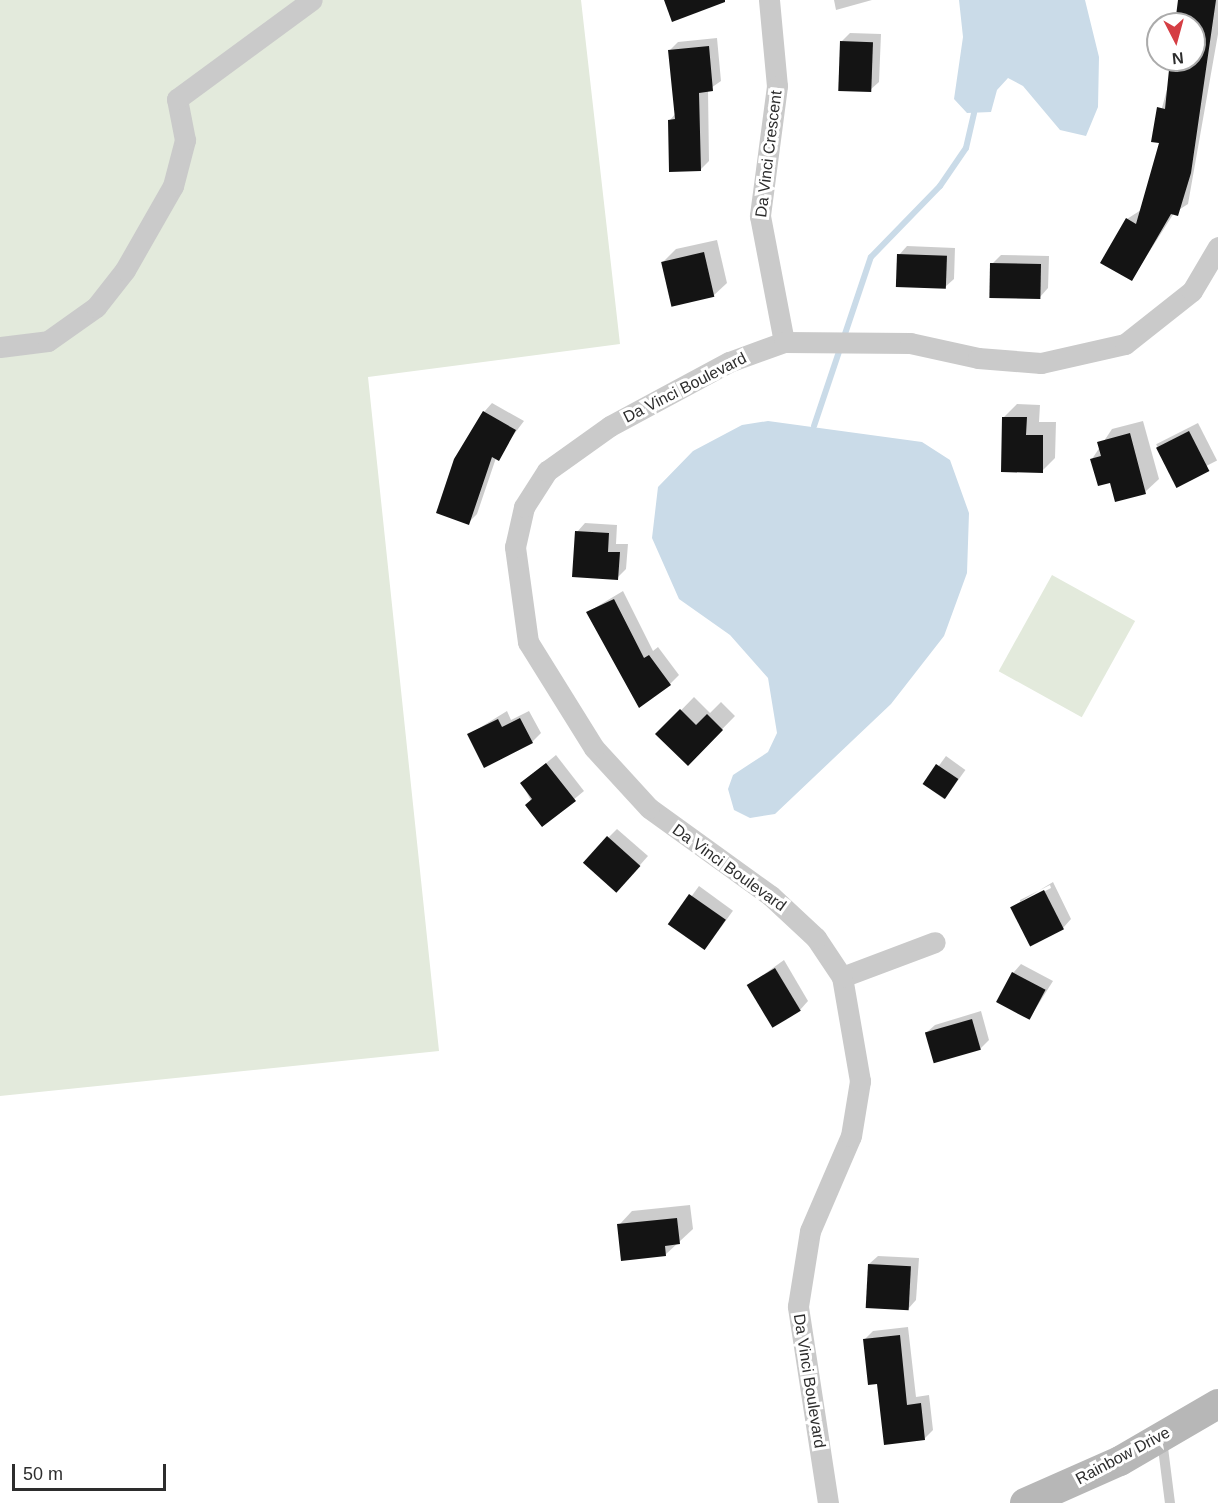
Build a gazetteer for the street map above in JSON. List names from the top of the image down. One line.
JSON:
{"streets":{"street":["Da Vinci Crescent","Da Vinci Boulevard","Rainbow Drive"]},"crossings":[["Da Vinci Crescent","Da Vinci Boulevard"]],"scale_bar":"50 m","north":"bottom"}
